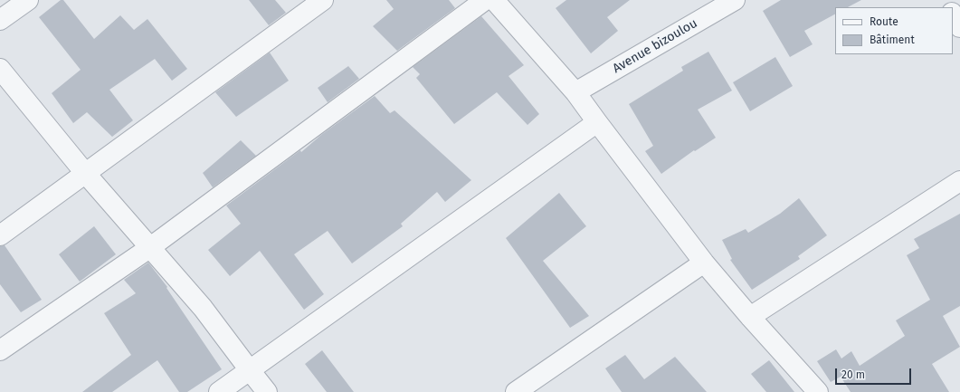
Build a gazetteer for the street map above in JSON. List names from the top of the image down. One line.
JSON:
{"streets":{"street":["Avenue bizoulou"]},"legend":["Route","Bâtiment"],"scale_bar":"20 m"}
